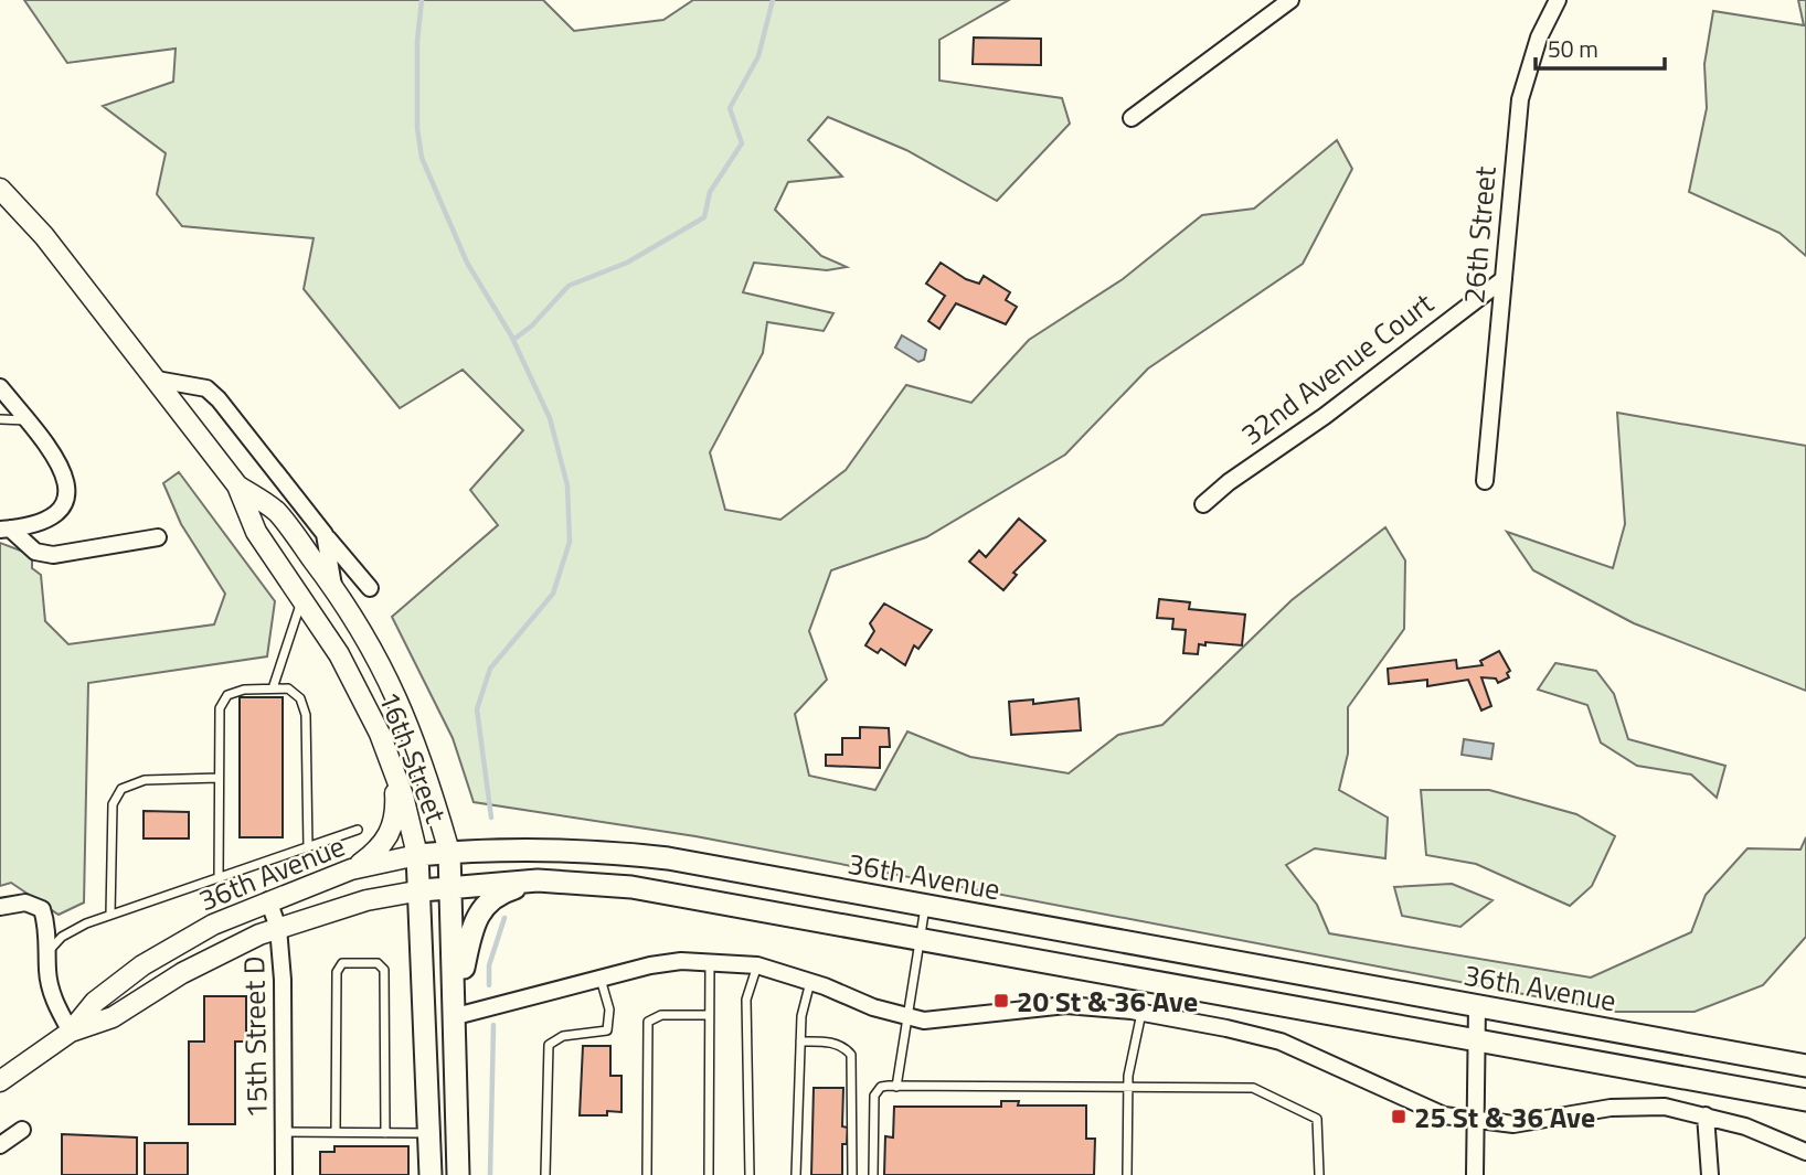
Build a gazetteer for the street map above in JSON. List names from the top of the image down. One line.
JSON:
{"streets":{"main road":["16th Street","36th Avenue"],"street":["26th Street","32nd Avenue Court","15th Street D"]},"crossings":[["26th Street","32nd Avenue Court"],["16th Street","36th Avenue"],["36th Avenue","15th Street D"]],"places":{"transit":["20 St & 36 Ave","25 St & 36 Ave"]},"scale_bar":"50 m"}
